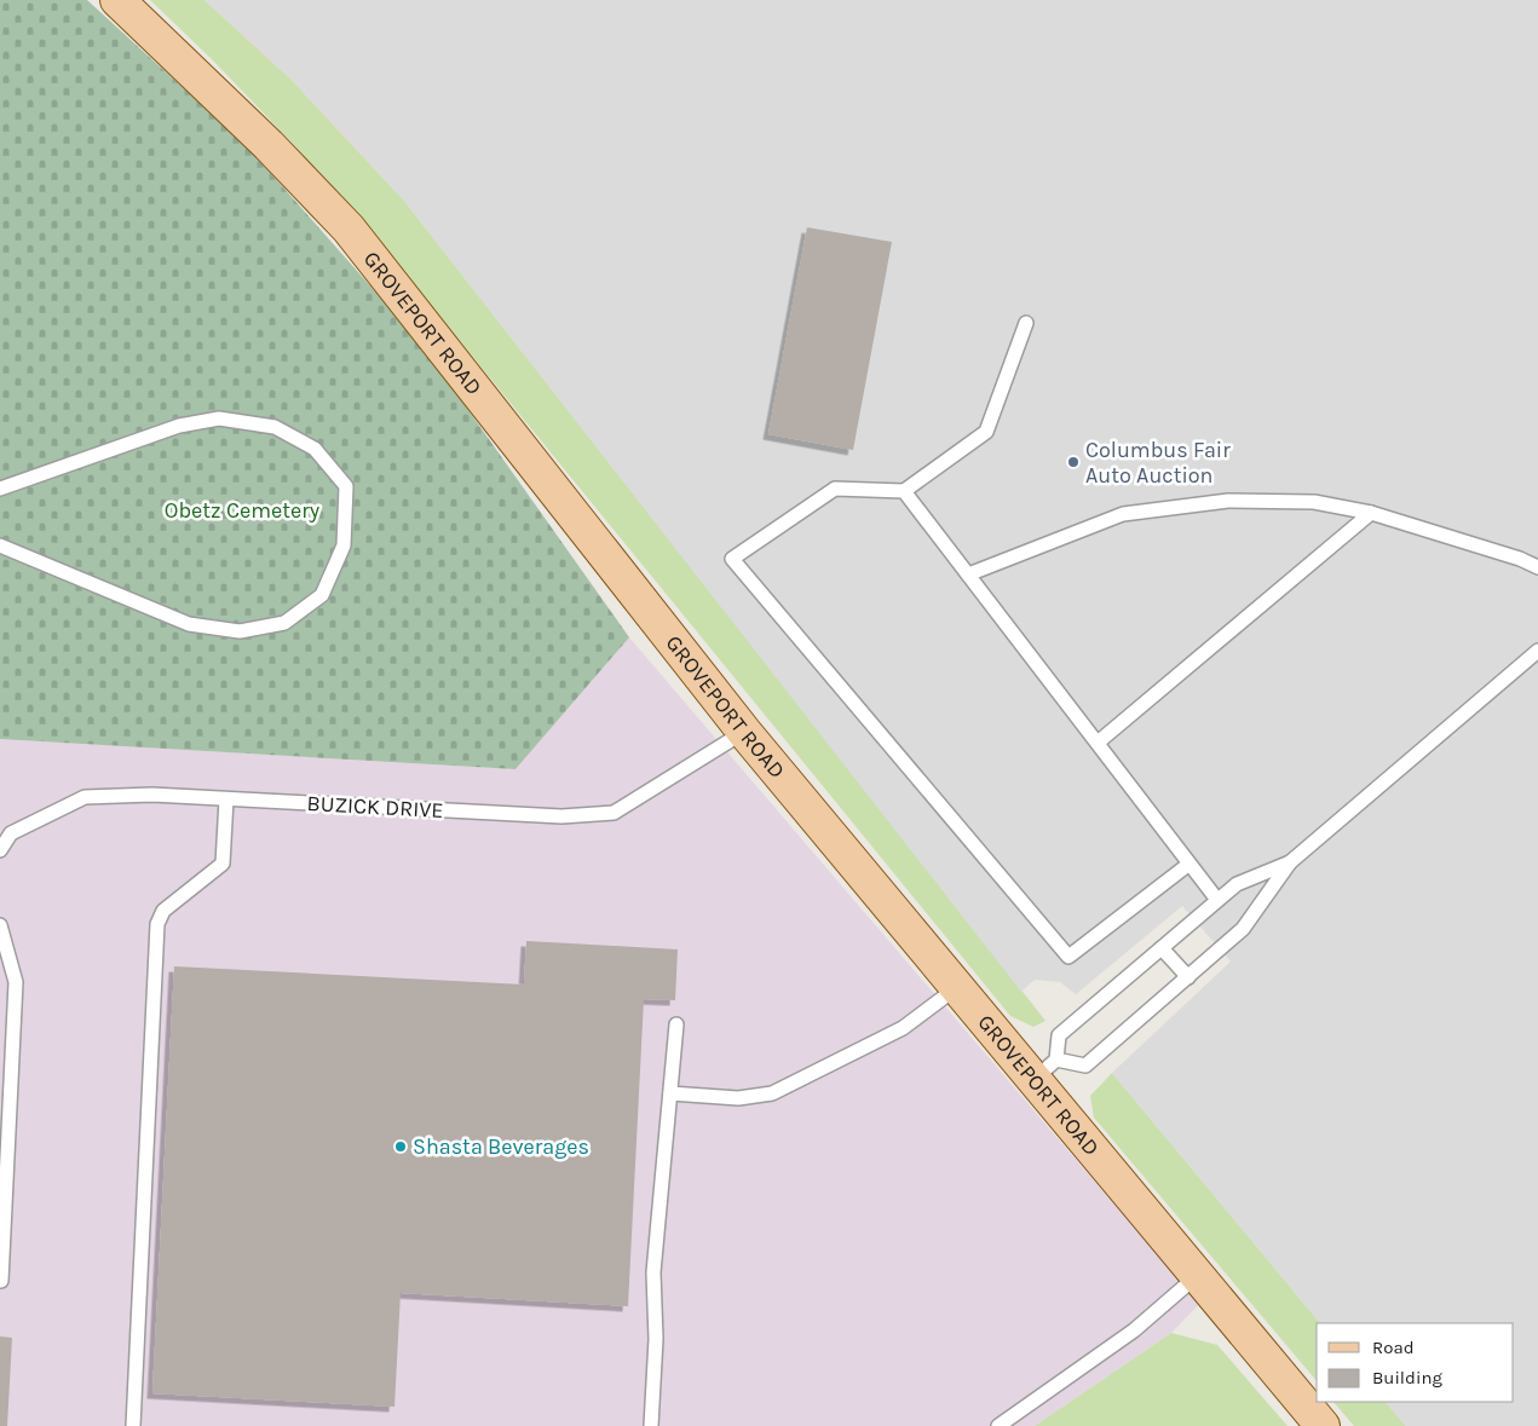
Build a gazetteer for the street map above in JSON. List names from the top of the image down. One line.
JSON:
{"streets":{"main road":["GROVEPORT ROAD"],"lane":["BUZICK DRIVE"]},"crossings":[["GROVEPORT ROAD","BUZICK DRIVE"]],"parks":["Obetz Cemetery"],"places":["Columbus Fair Auto Auction","Shasta Beverages"],"legend":["Road","Building"]}
